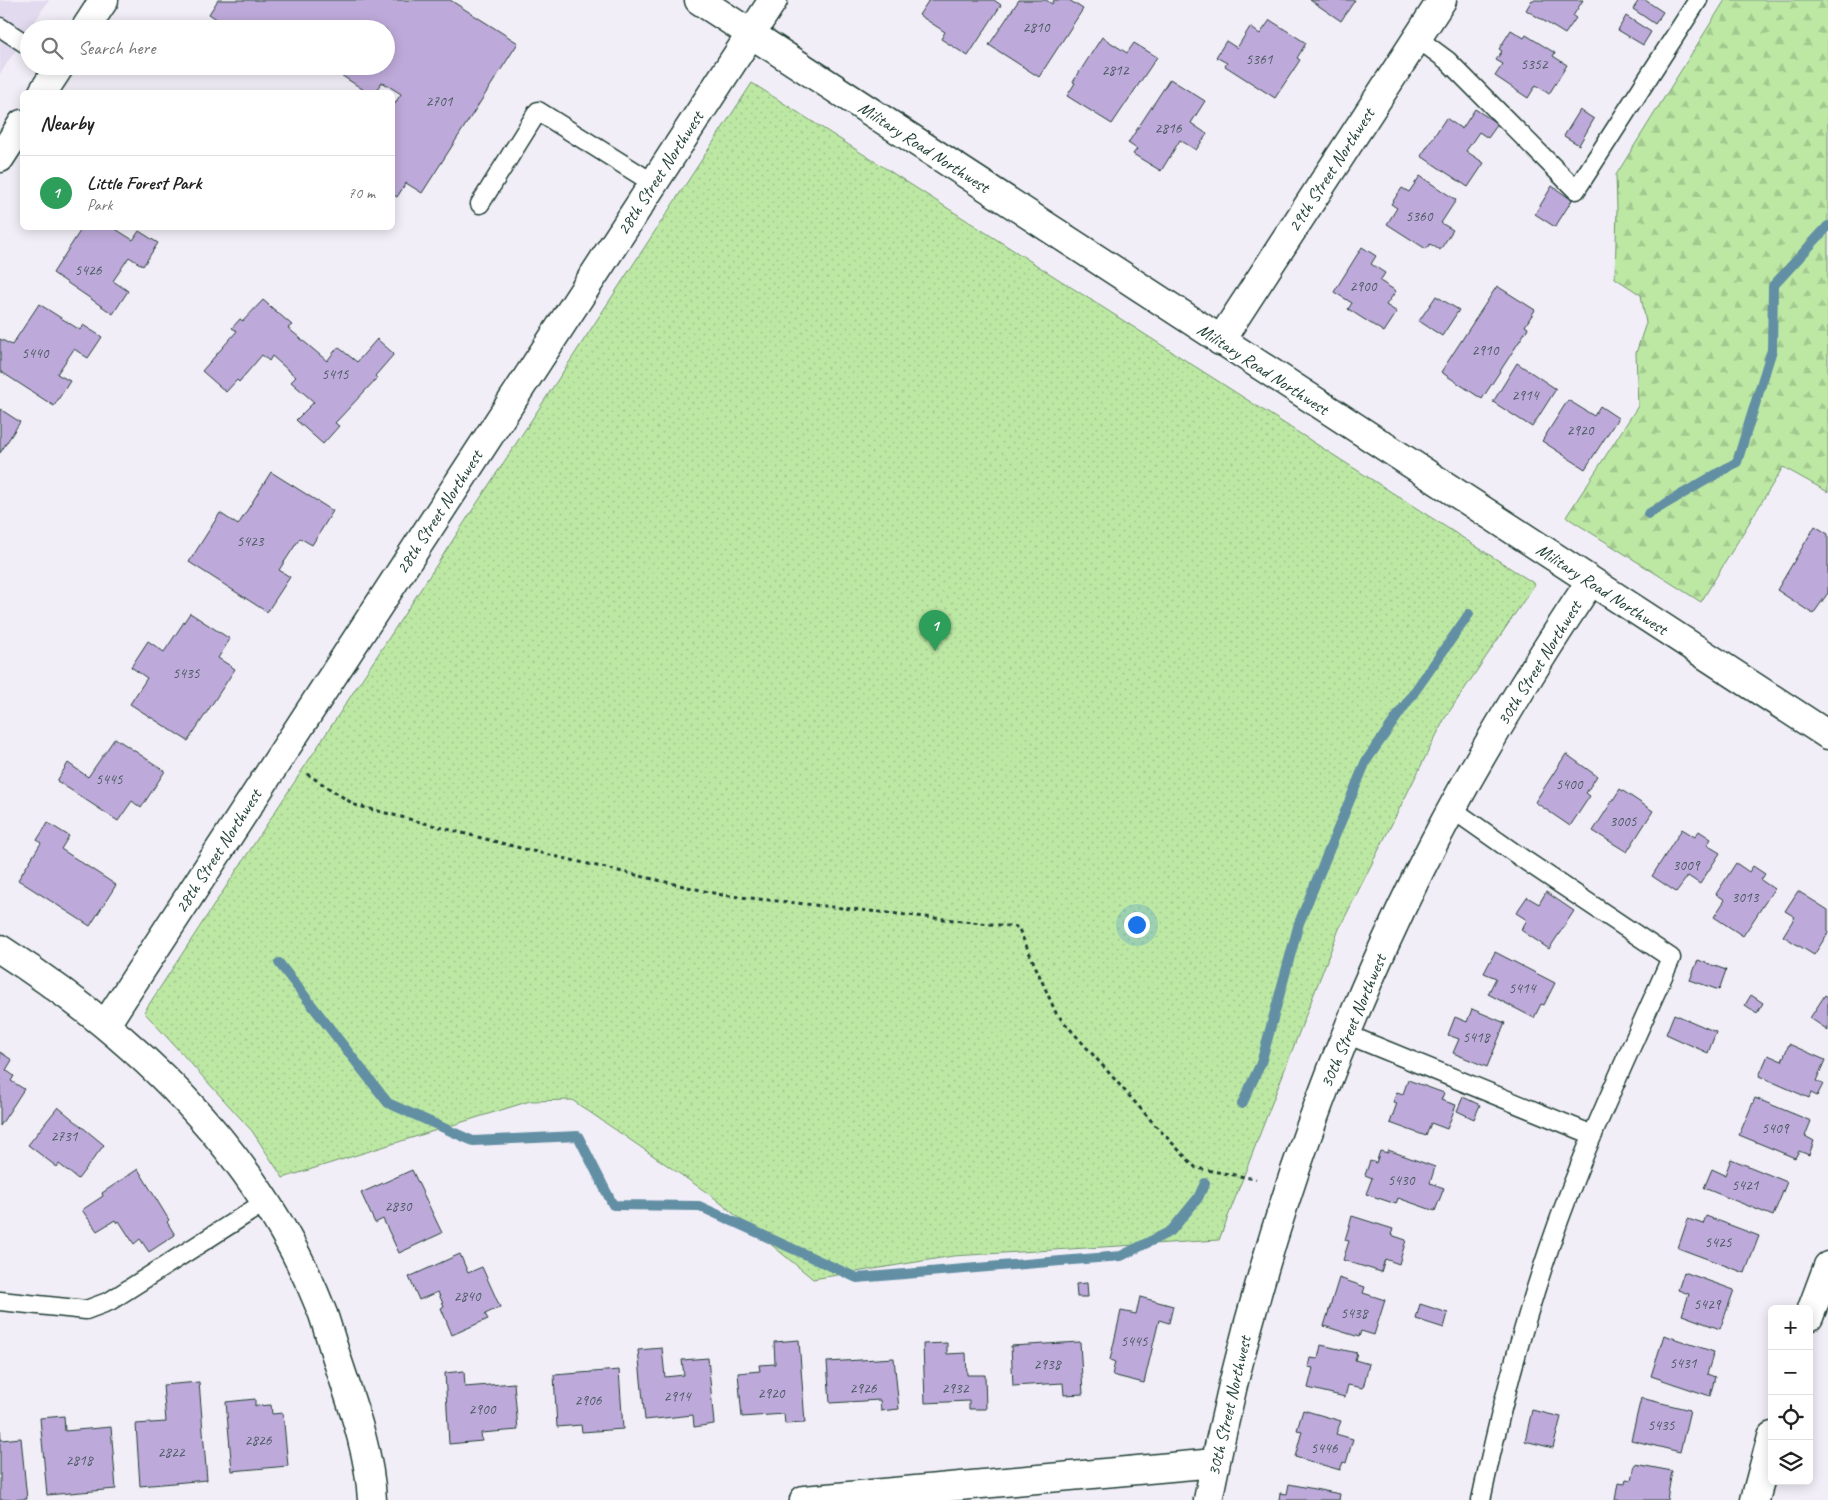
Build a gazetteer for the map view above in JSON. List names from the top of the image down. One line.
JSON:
{"streets":{"street":["Military Road Northwest","29th Street Northwest","28th Street Northwest","30th Street Northwest"]},"crossings":[["Military Road Northwest","29th Street Northwest"],["Military Road Northwest","28th Street Northwest"],["Military Road Northwest","30th Street Northwest"]],"house_numbers":["2810","5361","5352","2812","2701","2816","5360","5426","2900","2910","5440","5415","2914","2920","5423","5435","5445","5400","3005","3009","3013","5414","5418","5409","2731","5430","5421","2830","5425","2840","5429","5438","5445","5431","2938","2926","2932","2920","2914","2906","2900","5435","2826","5446","2822","2818"],"page":{"search":"Search here","heading":"Nearby","list":[{"mark":"1","name":"Little Forest Park","note":"Park","value":"70 m"}],"pins":"1","map_buttons":["+","−"]}}
